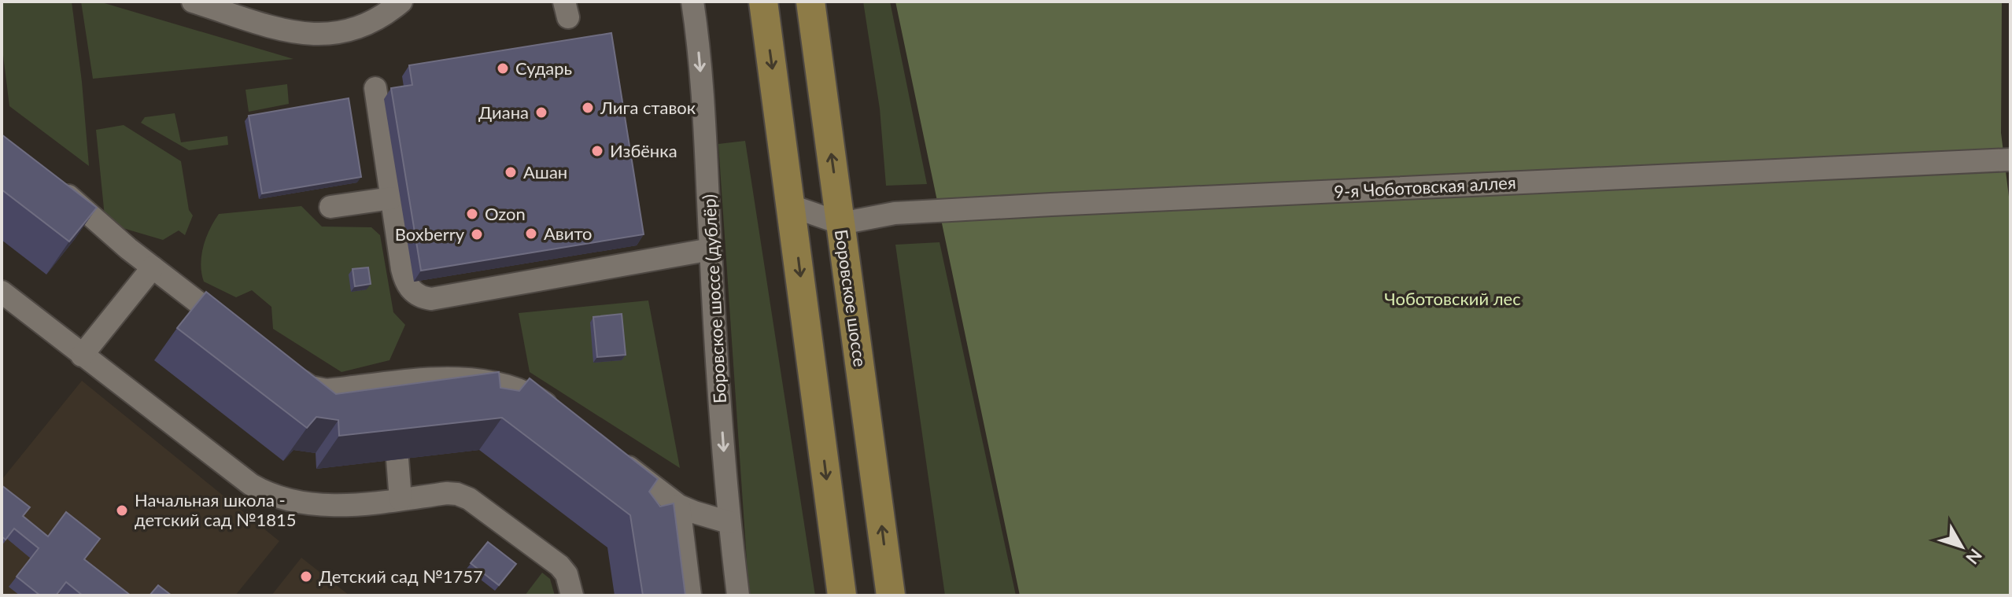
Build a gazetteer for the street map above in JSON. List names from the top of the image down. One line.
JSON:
{"streets":{"main road":["Боровское шоссе"],"street":["9-я Чоботовская аллея","Боровское шоссе (дублёр)"]},"crossings":[["9-я Чоботовская аллея","Боровское шоссе"]],"one_way":["Боровское шоссе (дублёр)"],"parks":["Чоботовский лес"],"places":["Сударь","Лига ставок","Диана","Избёнка","Ашан","Ozon","Авито","Boxberry","Начальная школа - детский сад №1815","Детский сад №1757"],"north":"bottom right"}
